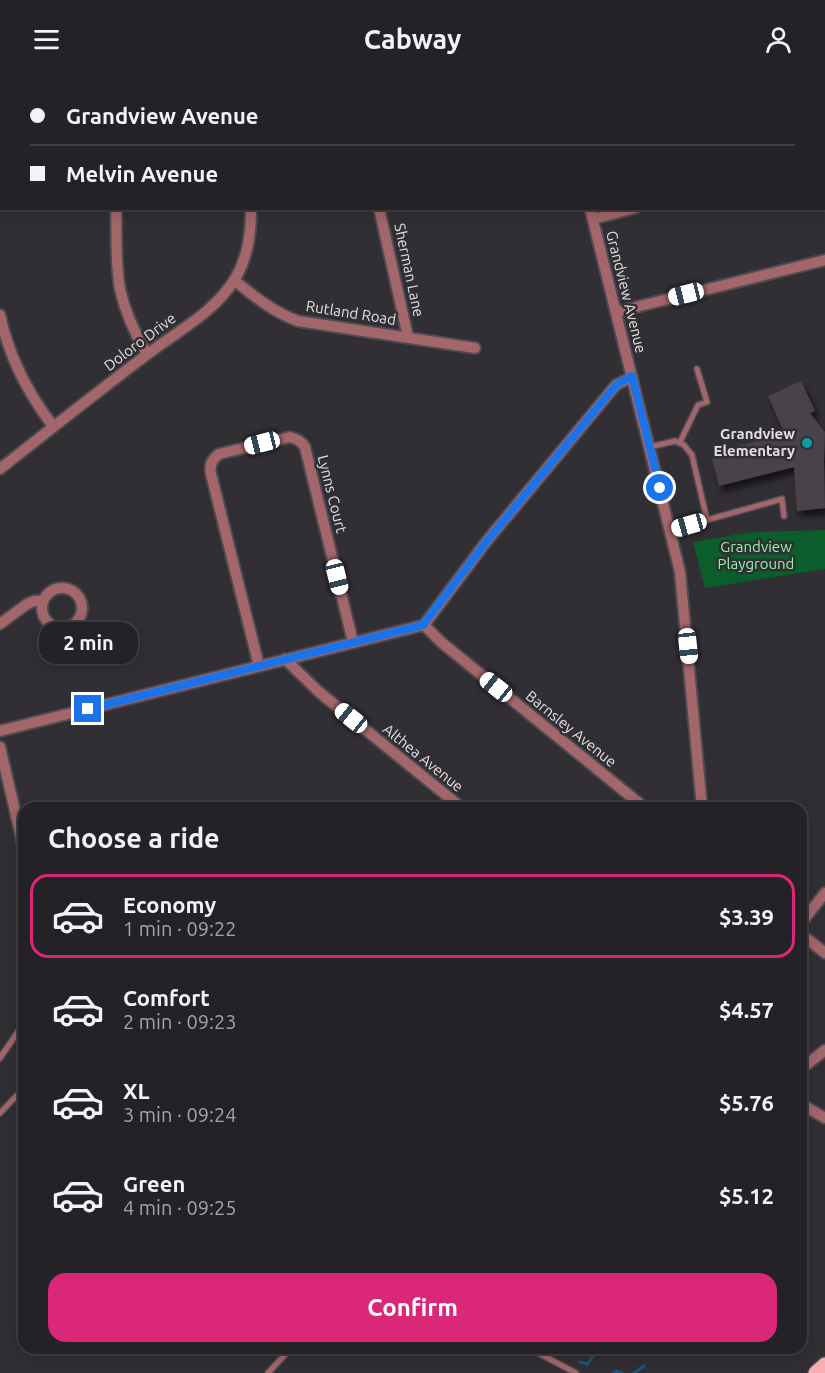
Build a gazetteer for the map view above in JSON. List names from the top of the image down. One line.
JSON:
{"streets":{"street":["Sherman Lane","Grandview Avenue","Rutland Road","Doloro Drive","Lynns Court","Barnsley Avenue","Althea Avenue"]},"crossings":[["Sherman Lane","Rutland Road"],["Rutland Road","Doloro Drive"]],"parks":["Grandview Playground"],"places":["Grandview Elementary"],"page":{"header":"Cabway","banner":["Grandview Avenue","Melvin Avenue"],"bubble":"2 min","heading":"Choose a ride","list":[{"name":"Economy","note":"1 min · 09:22","value":"$3.39"},{"name":"Comfort","note":"2 min · 09:23","value":"$4.57"},{"name":"XL","note":"3 min · 09:24","value":"$5.76"},{"name":"Green","note":"4 min · 09:25","value":"$5.12"}],"buttons":"Confirm"}}
